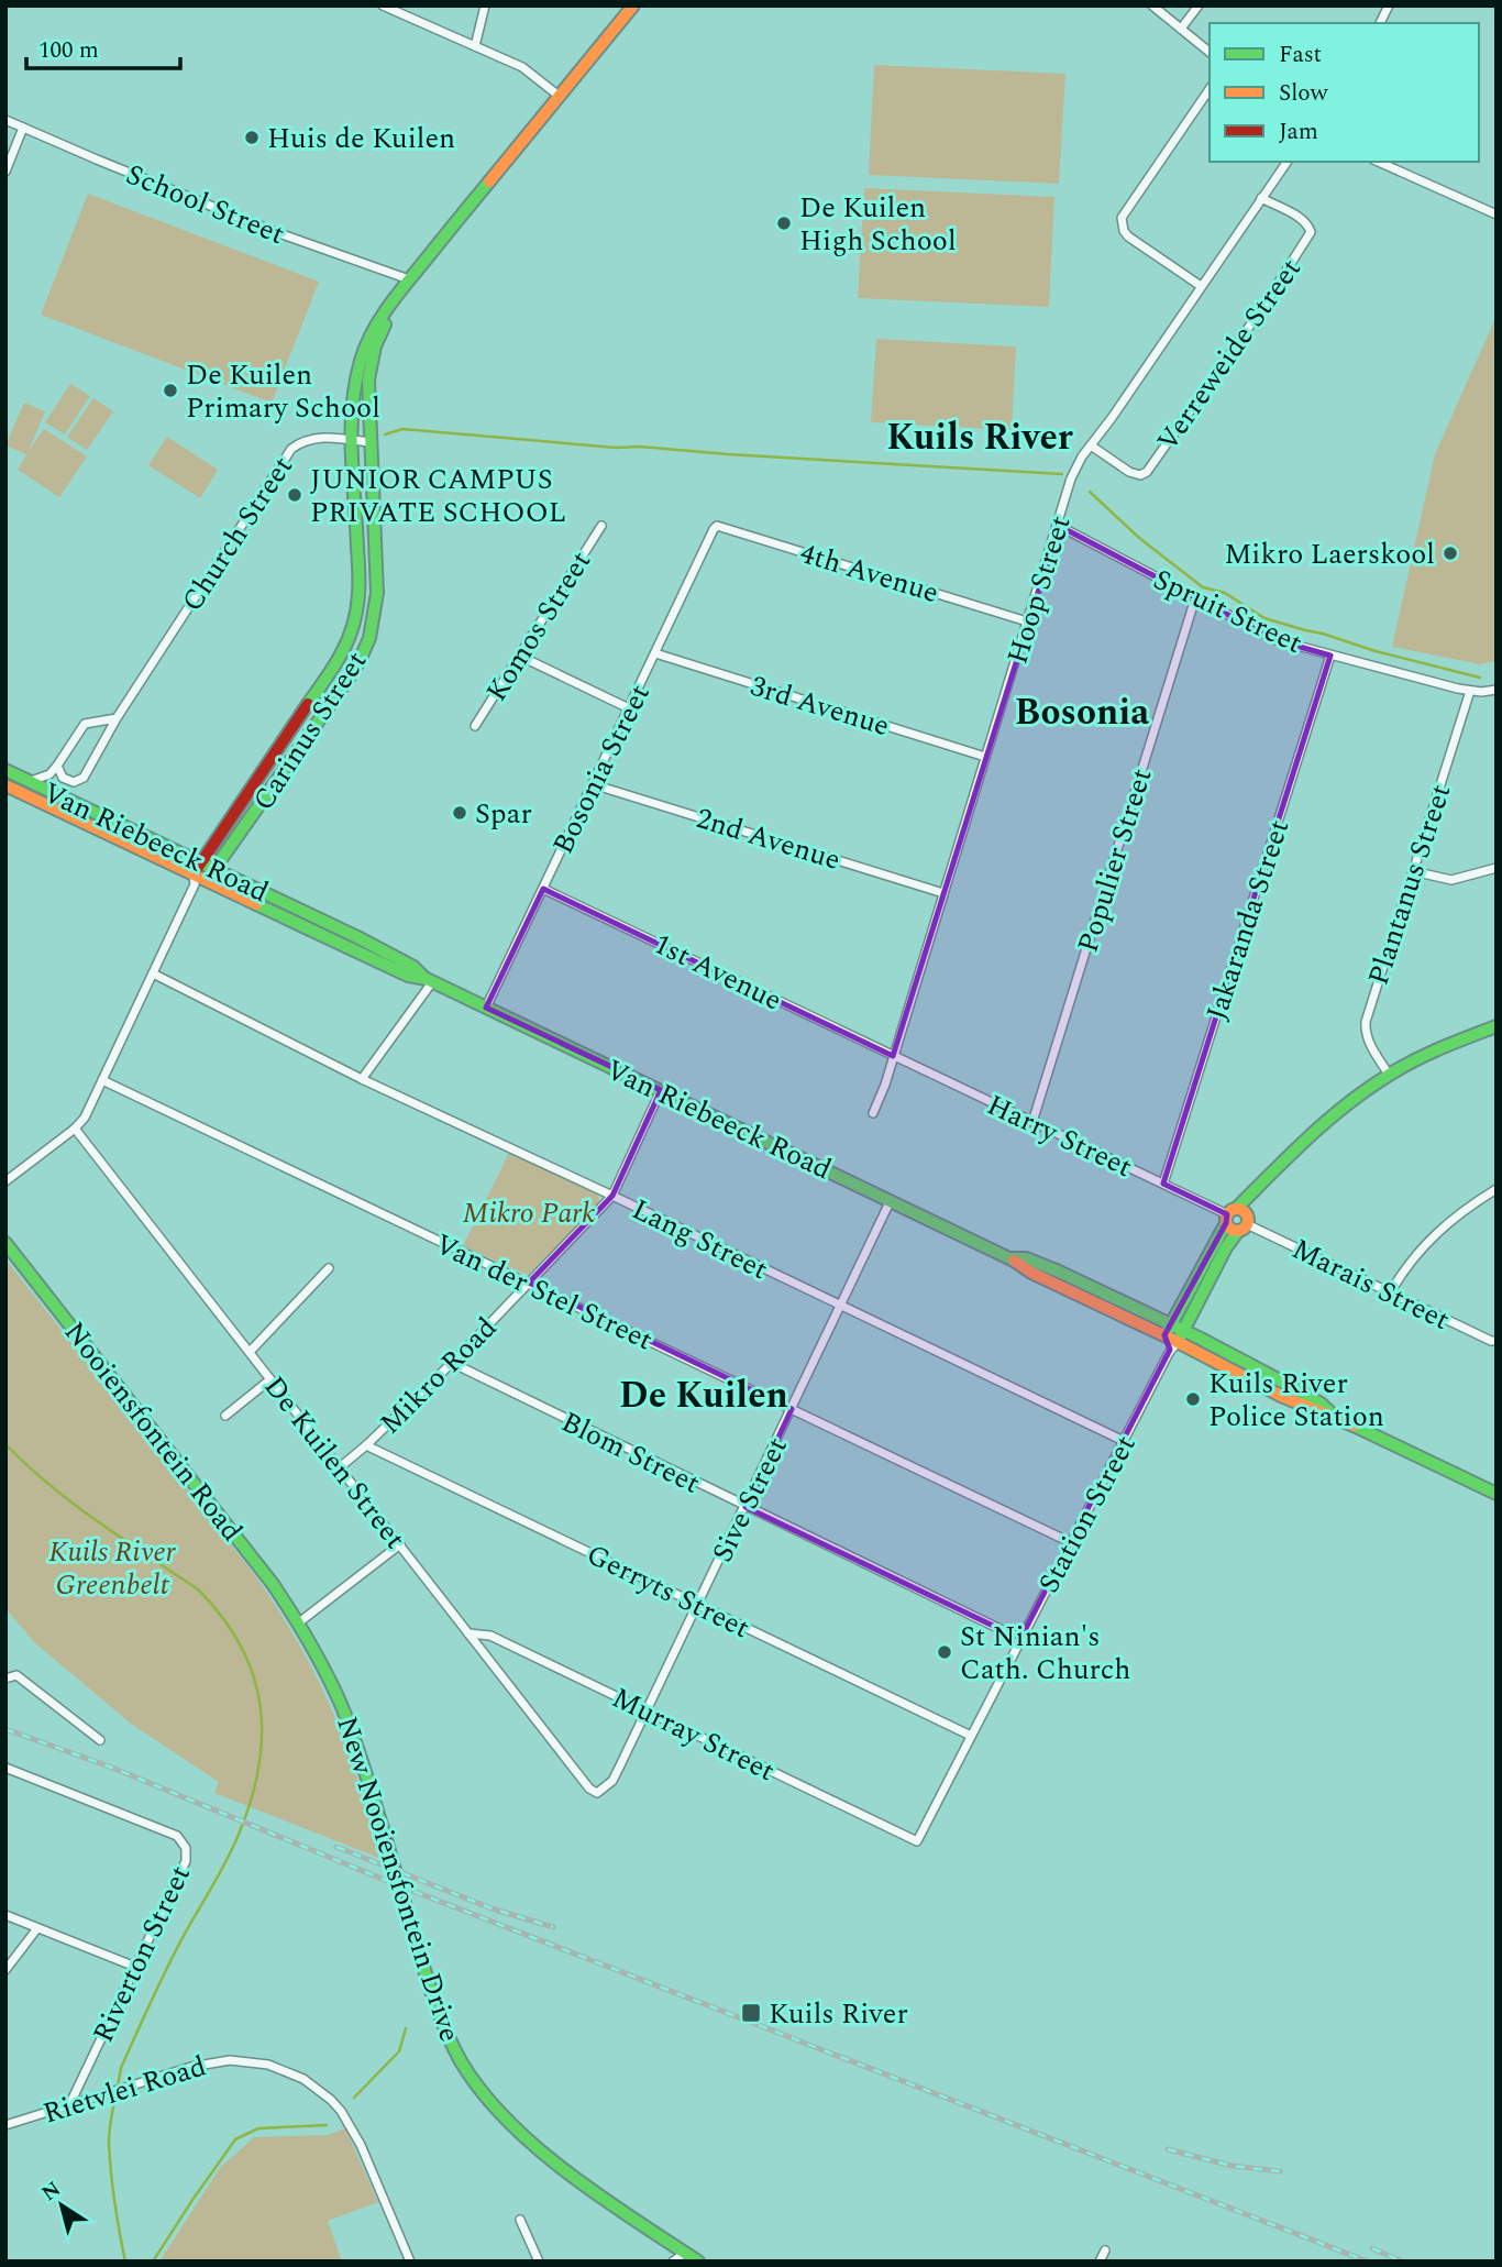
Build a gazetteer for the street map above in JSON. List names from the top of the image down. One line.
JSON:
{"streets":{"street":["School Street","Verreweide Street","Church Street","4th Avenue","Hoop Street","Spruit Street","Komos Street","3rd Avenue","Carinus Street","Bosonia Street","2nd Avenue","Van Riebeeck Road","Populier Street","Plantanus Street","Jakaranda Street","1st Avenue","Harry Street","Lang Street","Marais Street","Van der Stel Street","Mikro Road","Nooiensfontein Road","Blom Street","De Kuilen Street","Sive Street","Station Street","Gerryts Street","Murray Street","New Nooiensfontein Drive","Riverton Street","Rietvlei Road"]},"crossings":[["Verreweide Street","Hoop Street"],["Church Street","Carinus Street"],["4th Avenue","Hoop Street"],["4th Avenue","Bosonia Street"],["Hoop Street","Spruit Street"],["Hoop Street","3rd Avenue"],["Hoop Street","2nd Avenue"],["Hoop Street","1st Avenue"],["Hoop Street","Harry Street"],["Spruit Street","Populier Street"],["Spruit Street","Plantanus Street"],["Spruit Street","Jakaranda Street"],["3rd Avenue","Bosonia Street"],["Carinus Street","Van Riebeeck Road"],["Bosonia Street","2nd Avenue"],["Bosonia Street","Van Riebeeck Road"],["Bosonia Street","1st Avenue"],["Van Riebeeck Road","Mikro Road"],["Van Riebeeck Road","Sive Street"],["Van Riebeeck Road","Station Street"],["Populier Street","Harry Street"],["Jakaranda Street","Harry Street"],["1st Avenue","Harry Street"],["Harry Street","Marais Street"],["Lang Street","Mikro Road"],["Lang Street","Sive Street"],["Lang Street","Station Street"],["Van der Stel Street","Mikro Road"],["Van der Stel Street","Sive Street"],["Van der Stel Street","Station Street"],["Mikro Road","Blom Street"],["Mikro Road","De Kuilen Street"],["Mikro Road","Gerryts Street"],["Nooiensfontein Road","New Nooiensfontein Drive"],["Blom Street","Sive Street"],["Blom Street","Station Street"],["De Kuilen Street","Sive Street"],["De Kuilen Street","Murray Street"],["Sive Street","Gerryts Street"],["Sive Street","Murray Street"],["Station Street","Gerryts Street"],["Station Street","Murray Street"],["Riverton Street","Rietvlei Road"]],"districts":["Kuils River","Bosonia","De Kuilen"],"parks":["Mikro Park","Kuils River Greenbelt"],"places":{"other":["Huis de Kuilen","De Kuilen High School","De Kuilen Primary School","JUNIOR CAMPUS PRIVATE SCHOOL","Mikro Laerskool","Spar","Kuils River Police Station","St Ninian's Cath. Church"],"transit":["Kuils River"]},"legend":["Fast","Slow","Jam"],"scale_bar":"100 m","north":"top left"}
